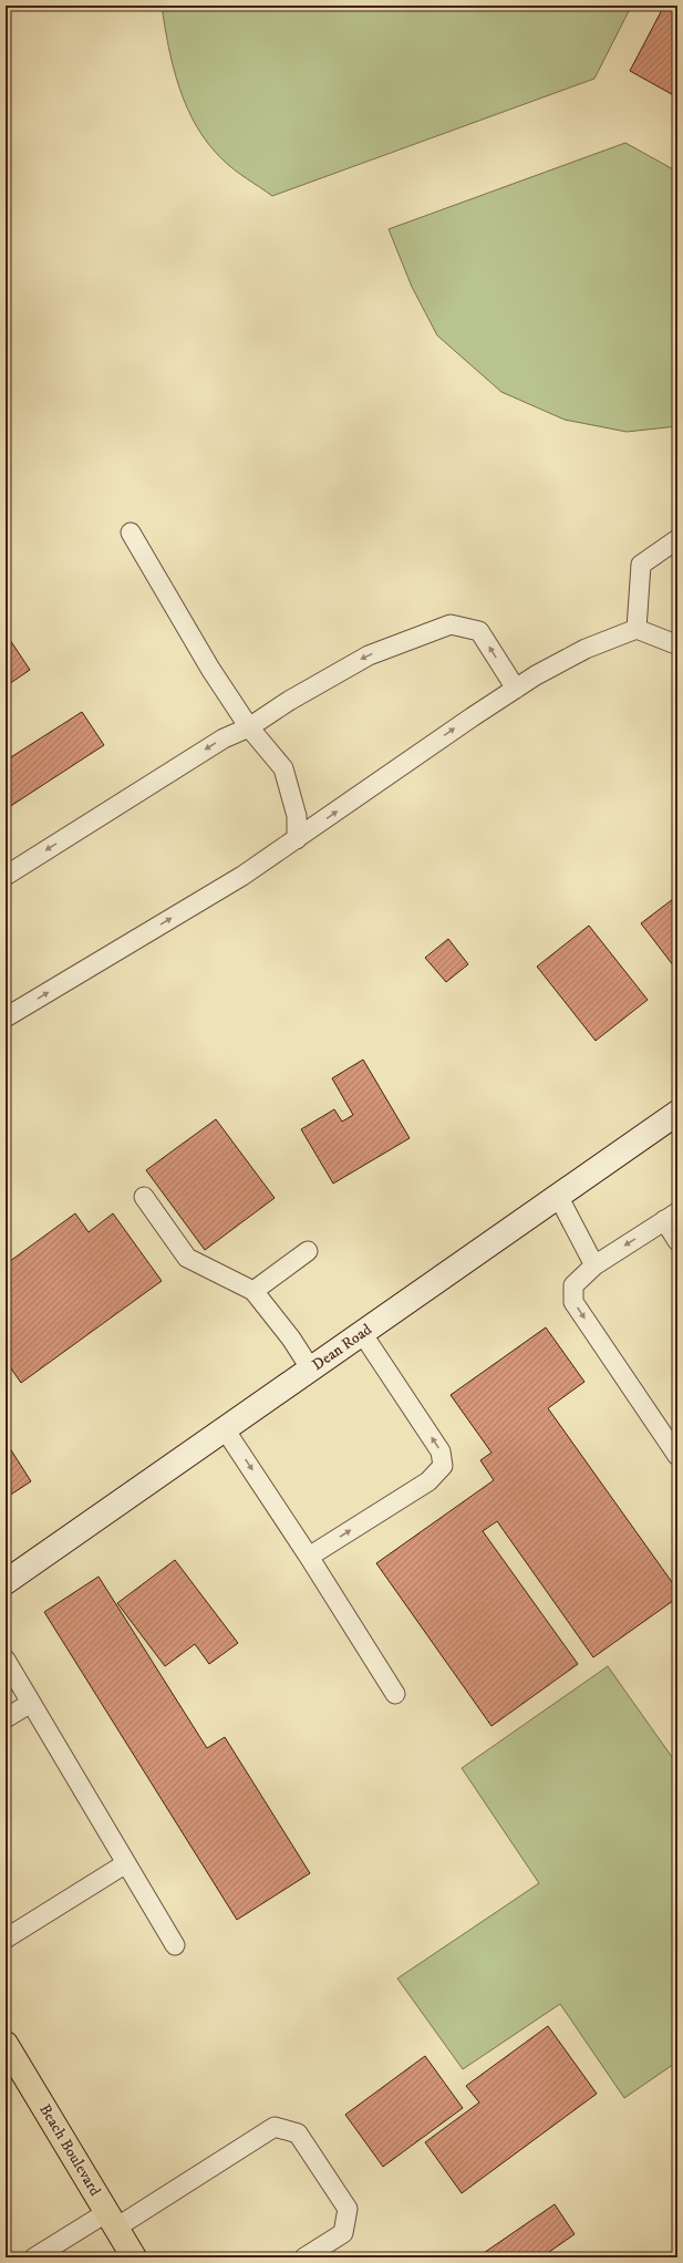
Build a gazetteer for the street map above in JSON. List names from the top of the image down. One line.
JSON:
{"streets":{"highway":["Beach Boulevard"],"main road":["Dean Road"]}}
